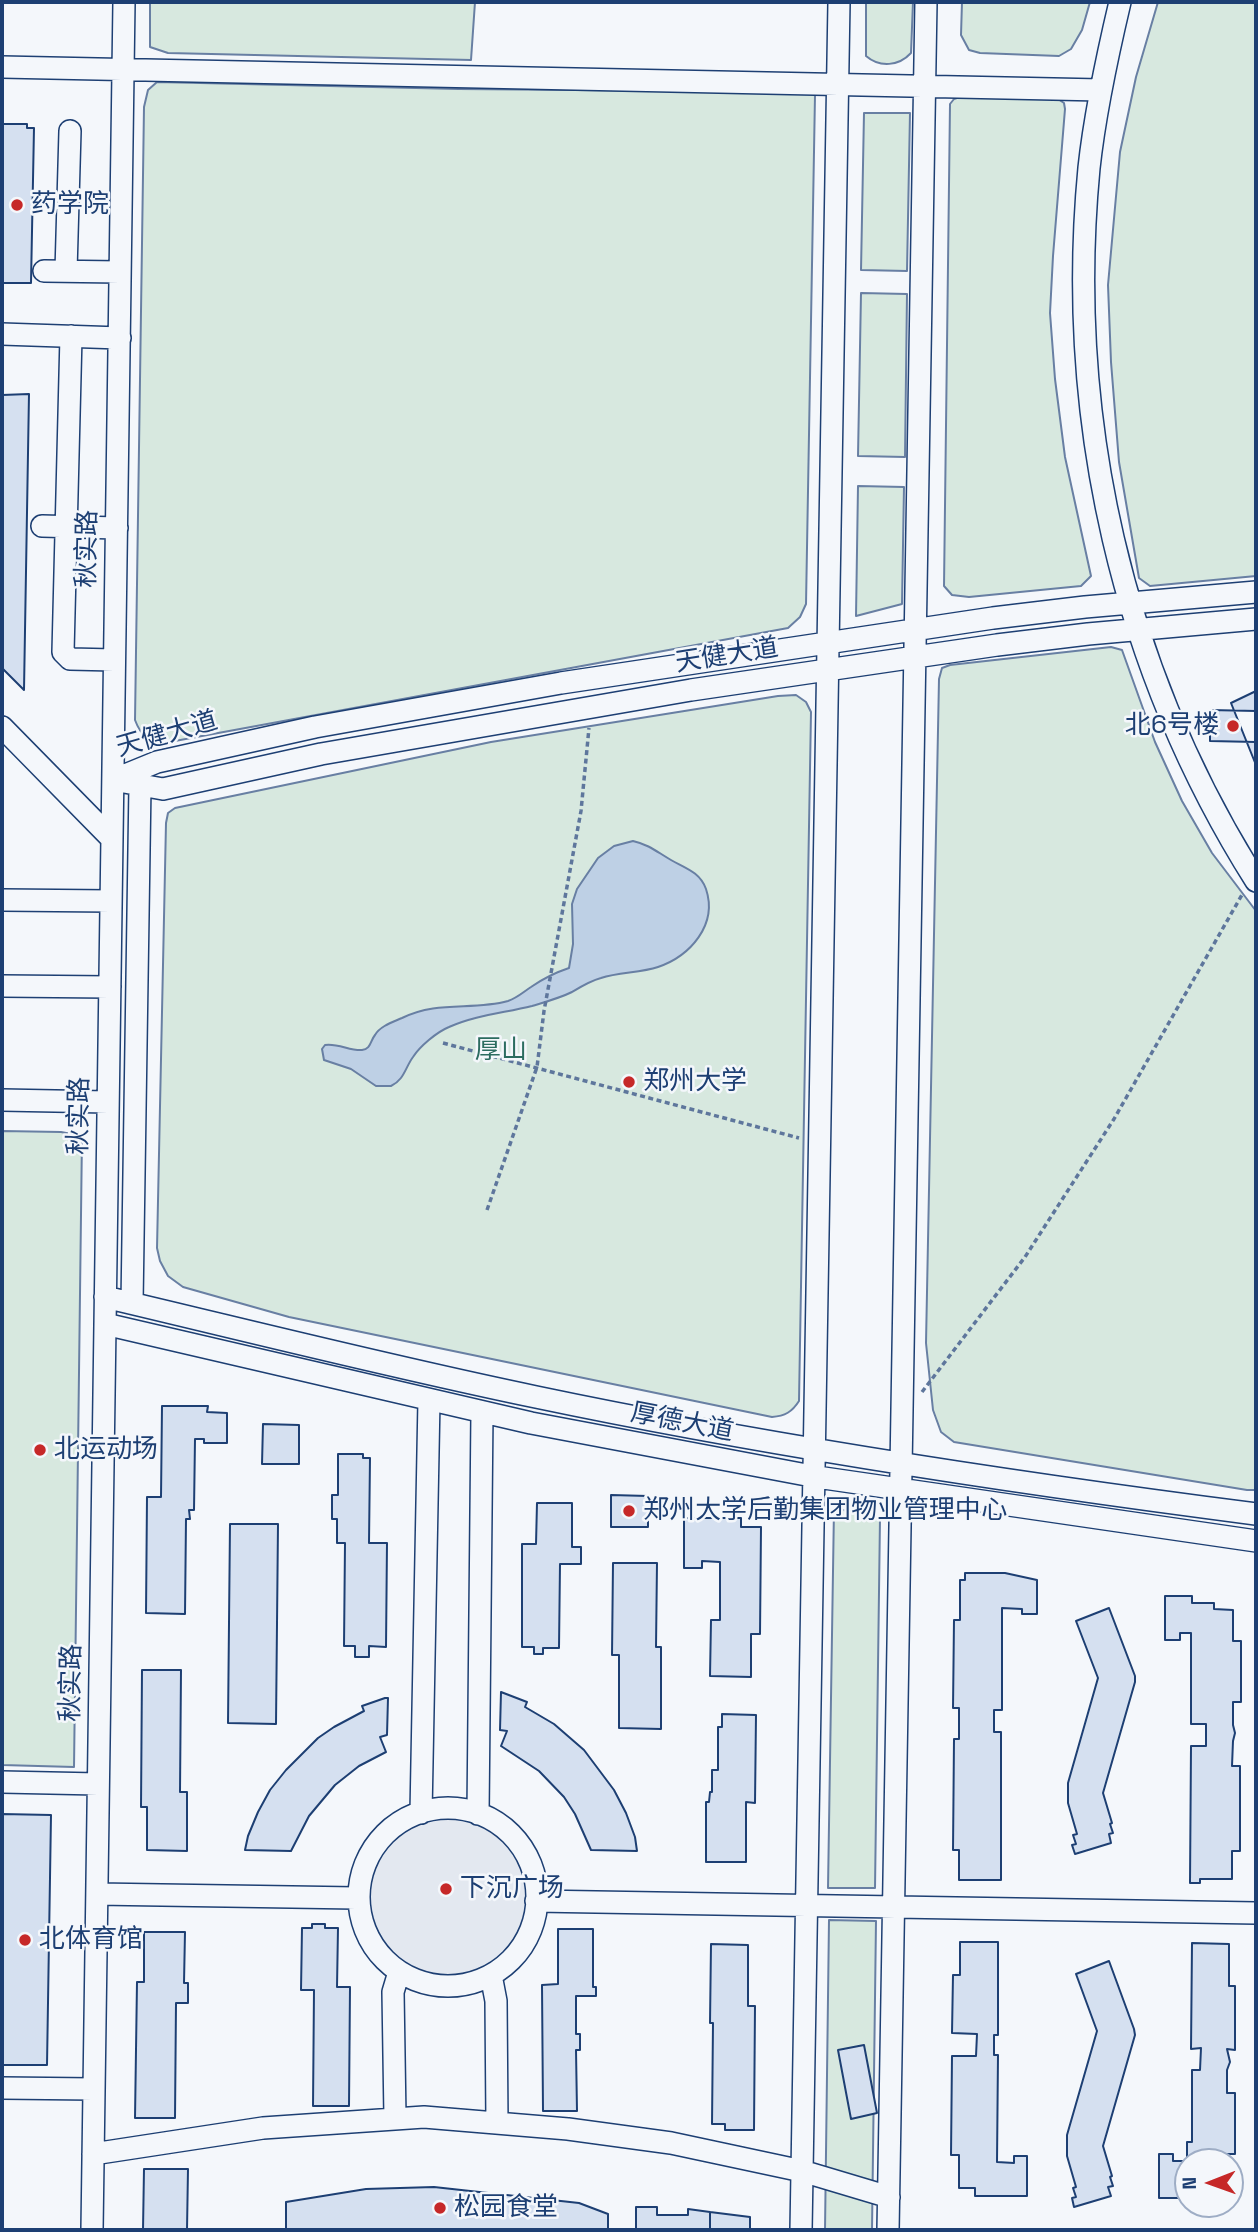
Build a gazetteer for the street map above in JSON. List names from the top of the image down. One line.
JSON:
{"streets":{"lane":["秋实路","天健大道","厚德大道"]},"crossings":[["秋实路","天健大道"],["秋实路","厚德大道"]],"parks":["厚山"],"places":["药学院","北6号楼","郑州大学","北运动场","郑州大学后勤集团物业管理中心","下沉广场","北体育馆","松园食堂"],"north":"left"}
